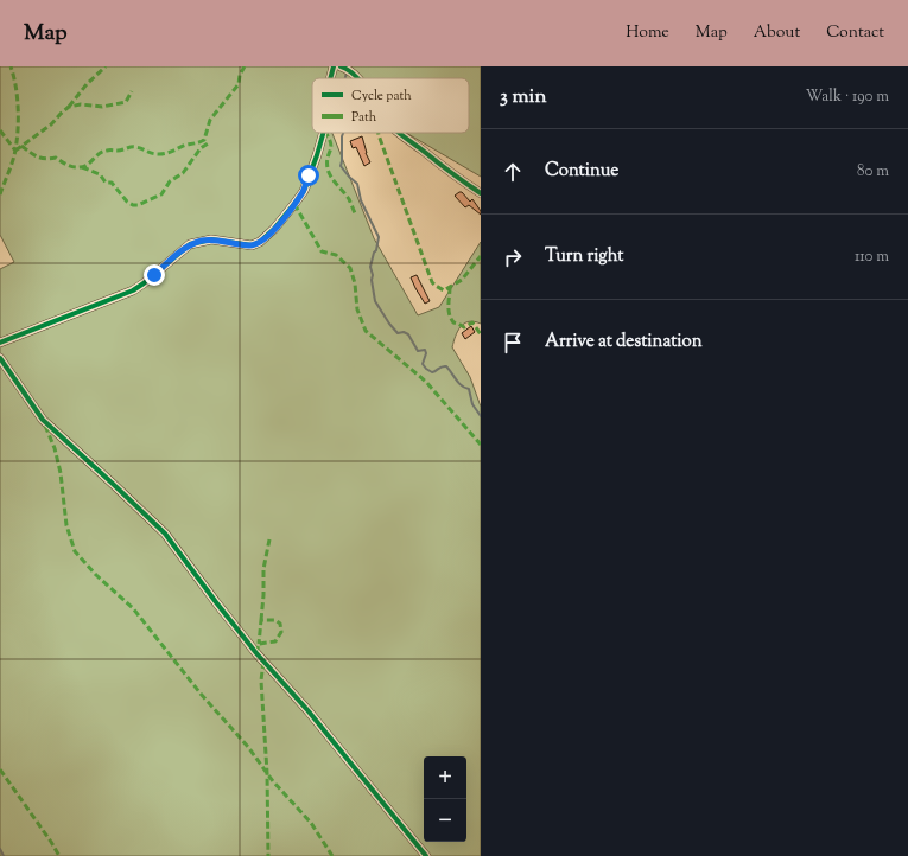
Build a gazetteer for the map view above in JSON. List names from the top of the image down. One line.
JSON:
{"legend":["Cycle path","Path"],"page":{"header":"Map","nav":["Home","Map","About","Contact"],"heading":["3 min","Walk · 190 m"],"list":[["Continue","80 m"],["Turn right","110 m"],"Arrive at destination"],"map_buttons":["+","−"]}}
